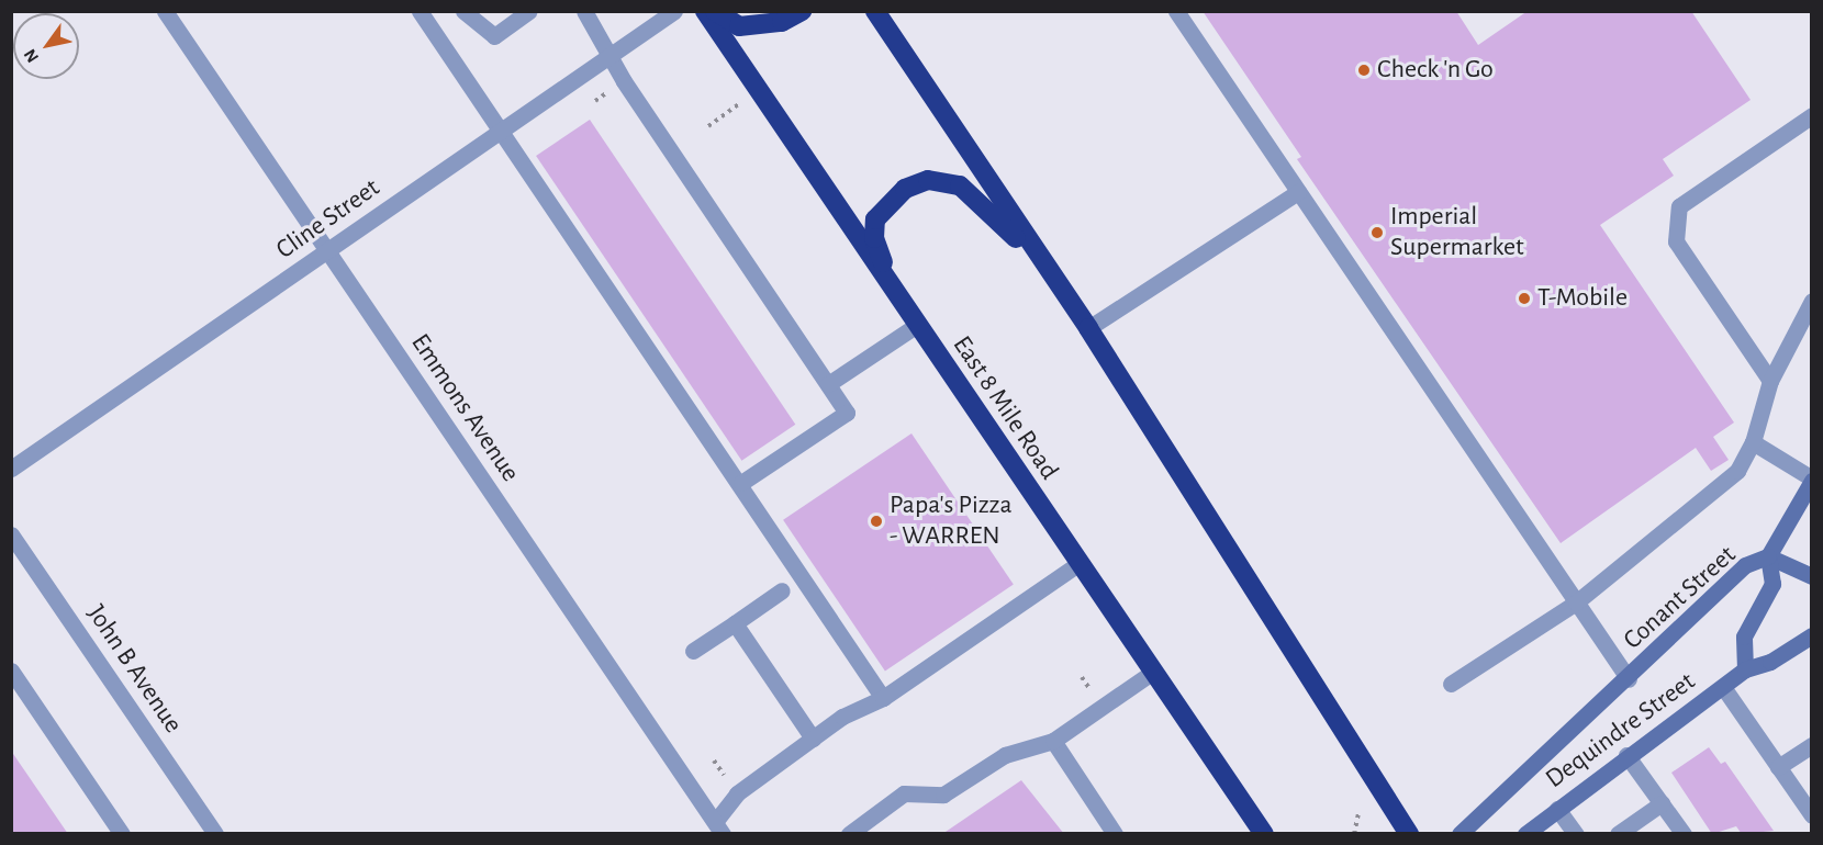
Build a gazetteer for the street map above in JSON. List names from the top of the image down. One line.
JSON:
{"streets":{"highway":["East 8 Mile Road"],"main road":["Conant Street","Dequindre Street"],"street":["Cline Street","Emmons Avenue","John B Avenue"]},"crossings":[["Cline Street","Emmons Avenue"],["Conant Street","Dequindre Street"]],"places":["Check 'n Go","Imperial Supermarket","T-Mobile","Papa's Pizza - WARREN"],"north":"bottom left"}
